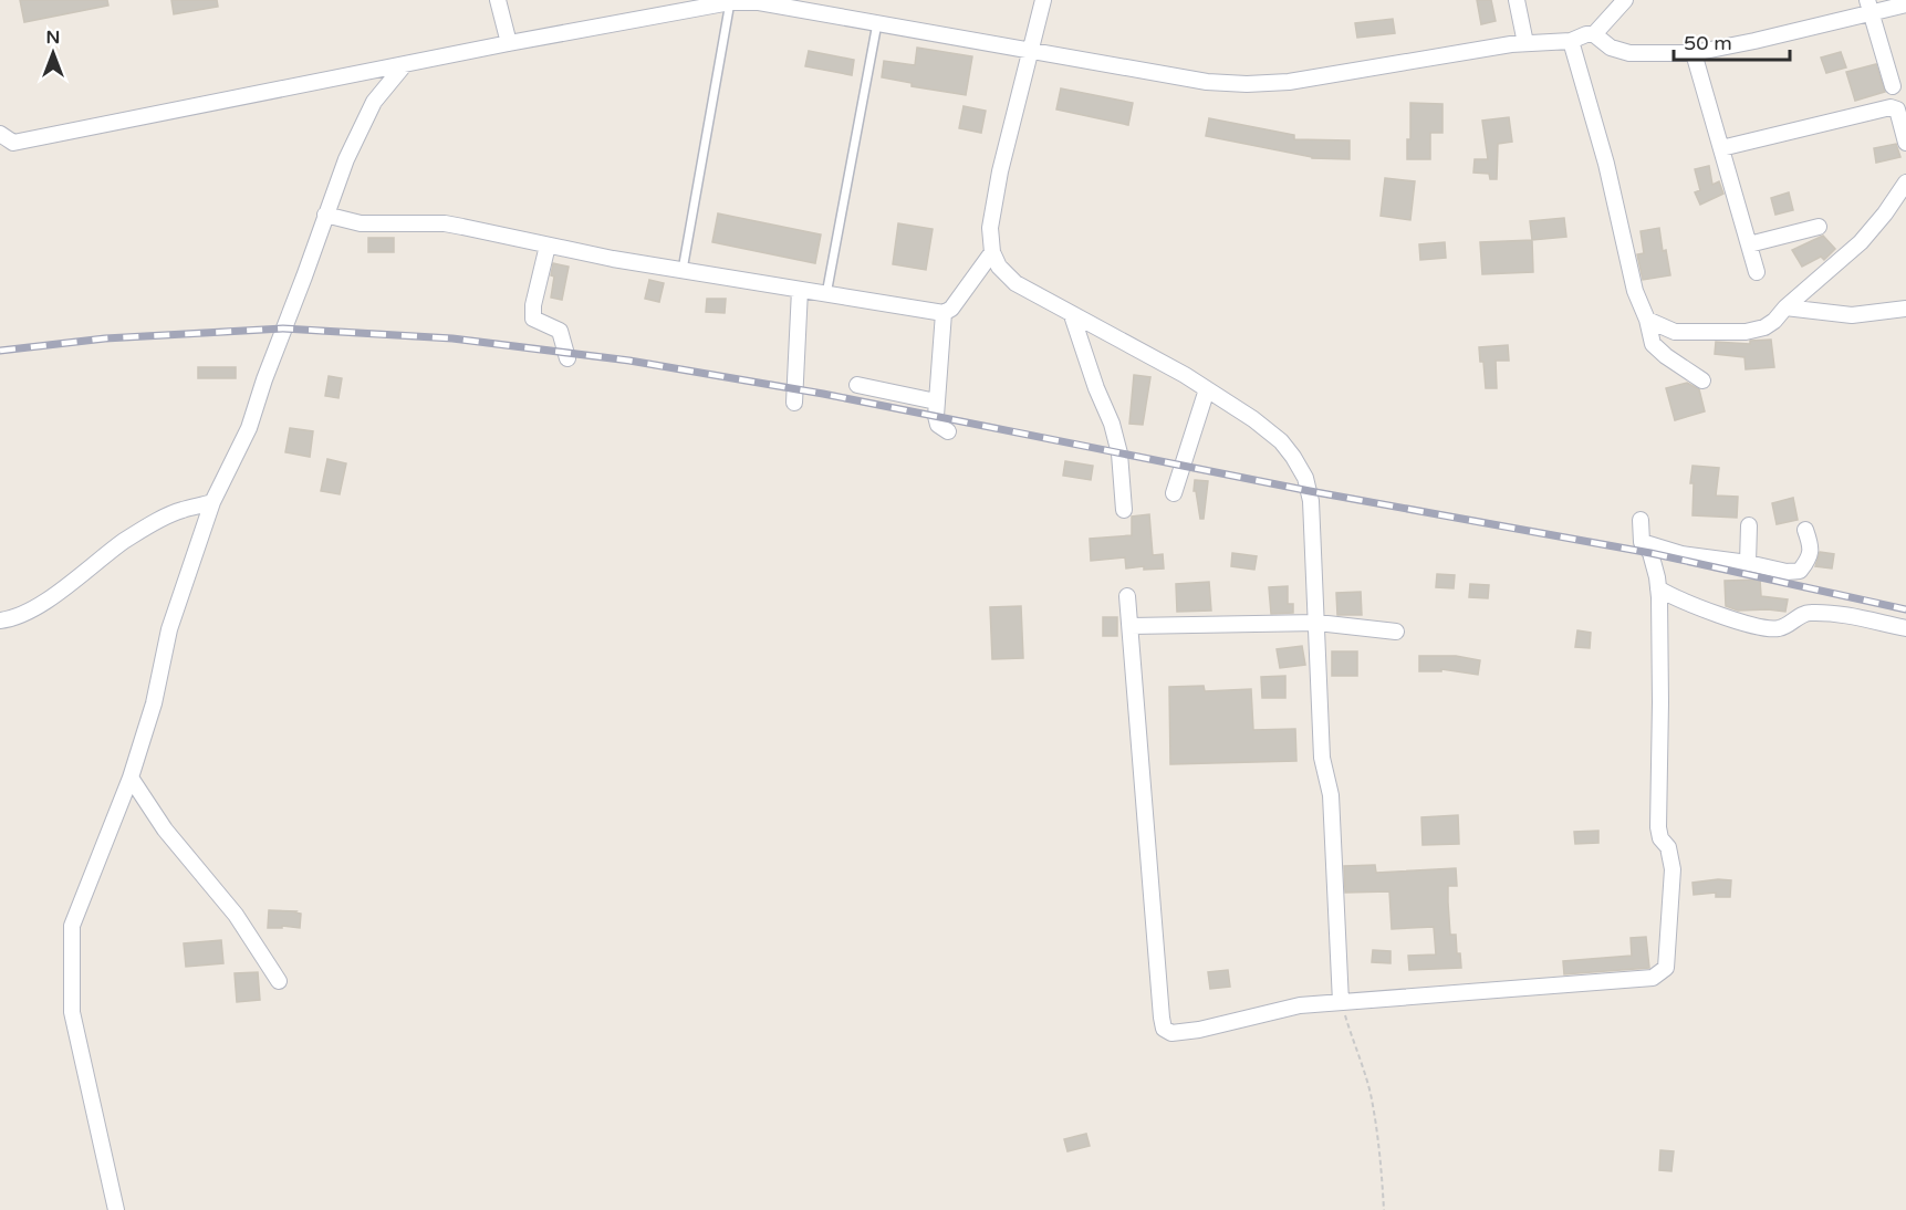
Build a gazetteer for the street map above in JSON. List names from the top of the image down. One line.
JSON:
{"scale_bar":"50 m","north":"top"}
